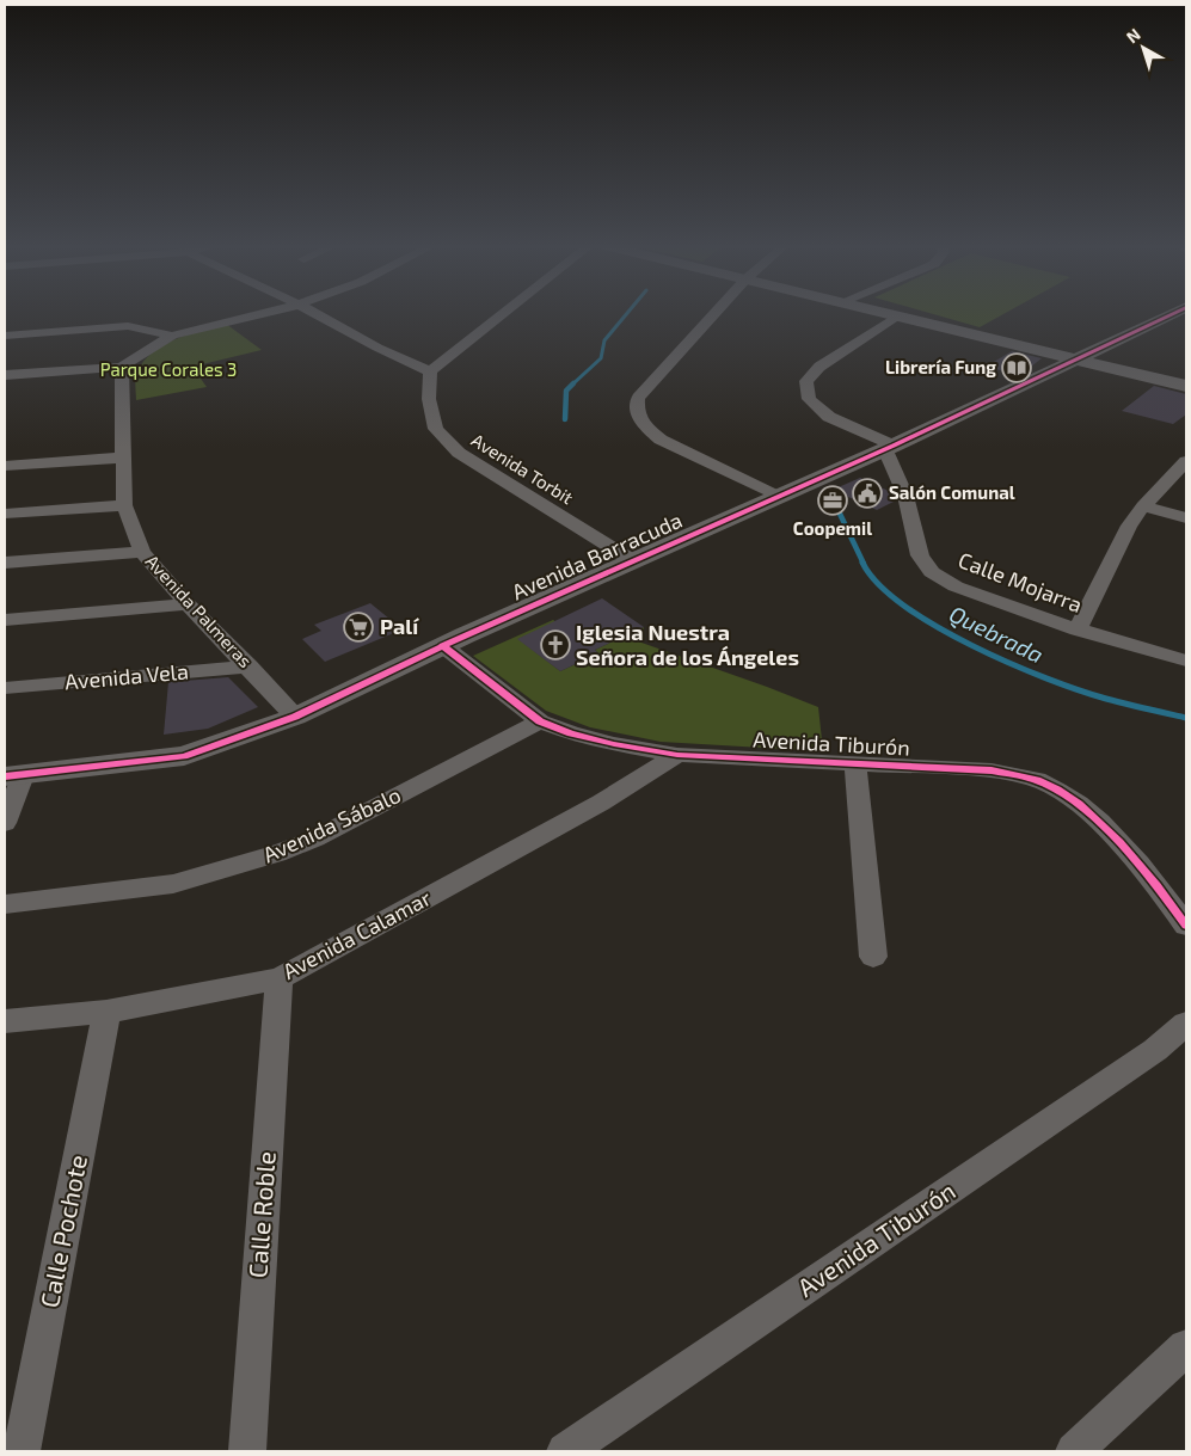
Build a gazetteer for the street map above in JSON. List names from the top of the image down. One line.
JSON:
{"streets":{"street":["Avenida Torbit","Avenida Barracuda","Calle Mojarra","Avenida Palmeras","Avenida Vela","Avenida Tiburón","Avenida Sábalo","Avenida Calamar","Calle Roble","Calle Pochote"]},"crossings":[["Avenida Torbit","Avenida Barracuda"],["Avenida Barracuda","Calle Mojarra"],["Avenida Barracuda","Avenida Palmeras"],["Avenida Barracuda","Avenida Tiburón"],["Avenida Palmeras","Avenida Vela"],["Avenida Tiburón","Avenida Sábalo"],["Avenida Tiburón","Avenida Calamar"],["Avenida Calamar","Calle Roble"],["Avenida Calamar","Calle Pochote"]],"water":["Quebrada"],"parks":["Parque Corales 3"],"places":{"library":["Librería Fung"],"public building":["Salón Comunal"],"office":["Coopemil"],"supermarket":["Palí"],"church":["Iglesia Nuestra Señora de los Ángeles"]},"north":"top left"}
